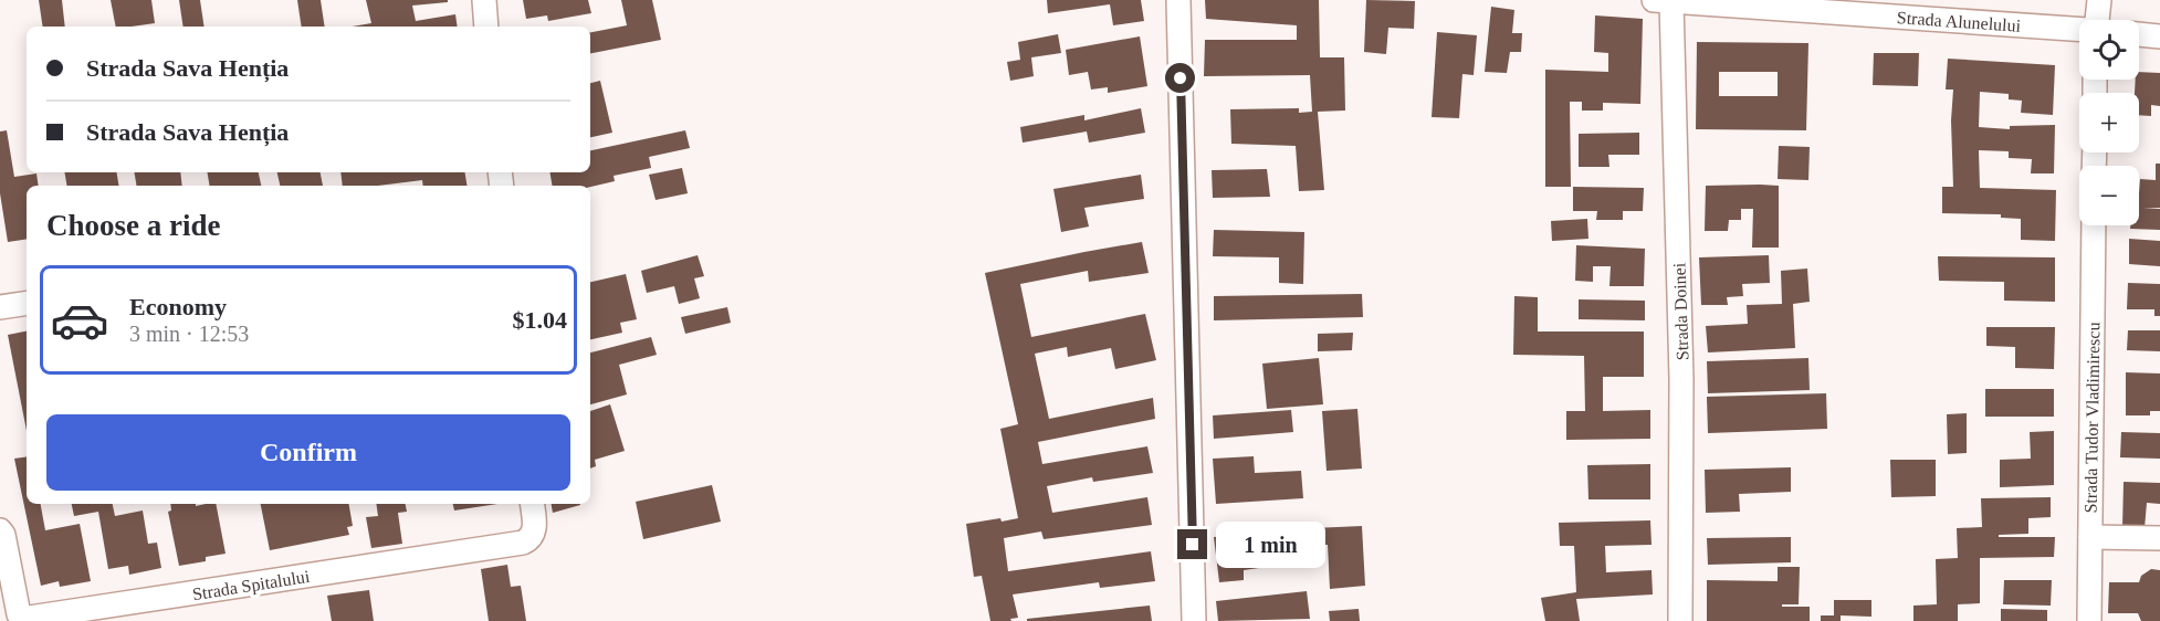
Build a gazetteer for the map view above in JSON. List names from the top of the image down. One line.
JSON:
{"streets":{"street":["Strada Alunelului","Strada Doinei","Strada Tudor Vladimirescu","Strada Spitalului"]},"crossings":[["Strada Alunelului","Strada Doinei"]],"page":{"map_buttons":["+","−"],"banner":["Strada Sava Henția","Strada Sava Henția"],"heading":"Choose a ride","list":[{"name":"Economy","note":"3 min · 12:53","value":"$1.04"}],"buttons":"Confirm","bubble":"1 min"}}
